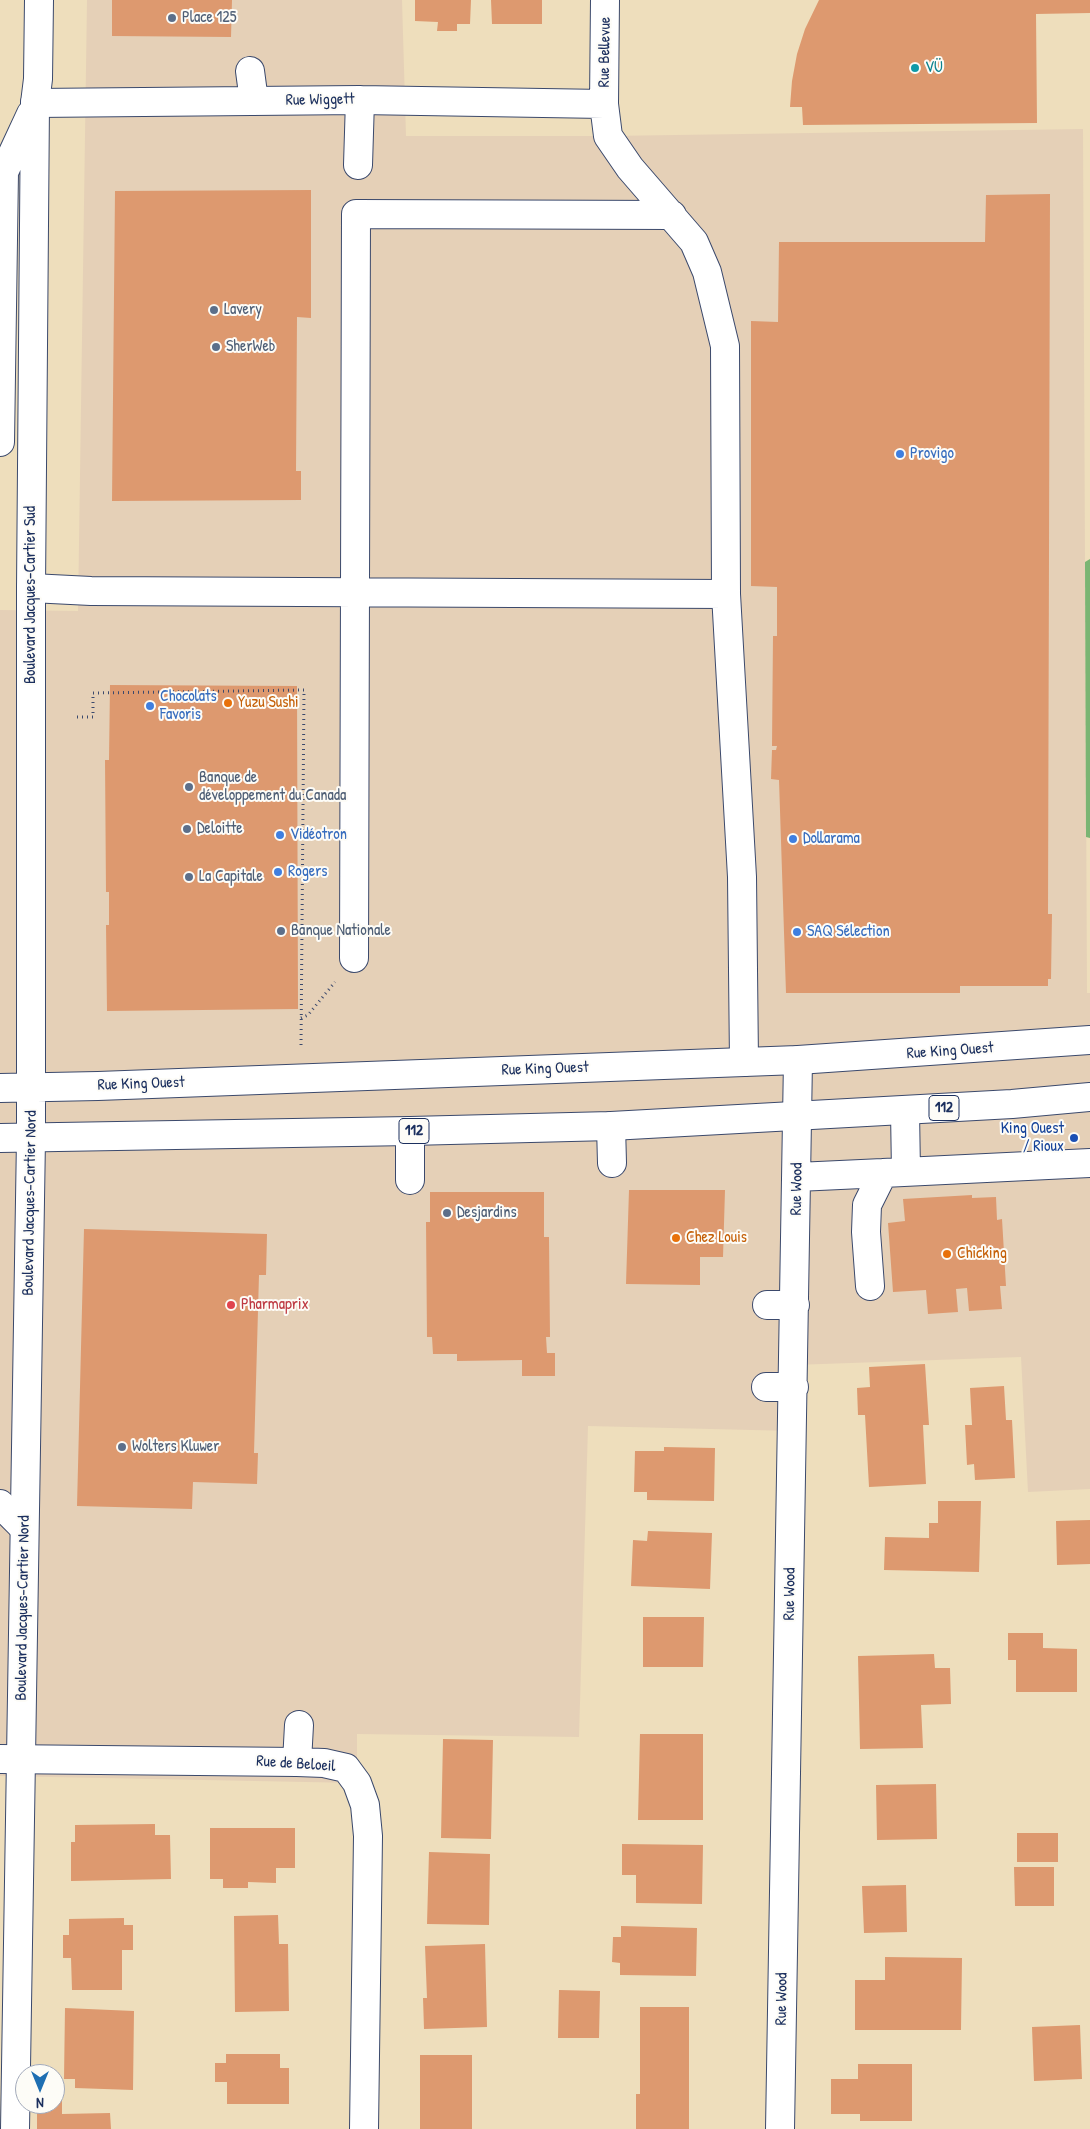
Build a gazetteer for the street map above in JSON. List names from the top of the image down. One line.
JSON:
{"streets":{"main road":["Rue Bellevue","Rue Wiggett","Boulevard Jacques-Cartier Sud","Rue King Ouest","112","Rue Wood","Boulevard Jacques-Cartier Nord","Rue de Beloeil"]},"crossings":[["Rue Bellevue","Rue Wiggett"],["Rue Bellevue","Rue King Ouest"],["Rue Wiggett","Boulevard Jacques-Cartier Sud"],["Boulevard Jacques-Cartier Sud","Rue King Ouest"],["Boulevard Jacques-Cartier Sud","Boulevard Jacques-Cartier Nord"],["Rue King Ouest","Rue Wood"],["Rue King Ouest","Boulevard Jacques-Cartier Nord"],["112","Rue Wood"],["112","Boulevard Jacques-Cartier Nord"],["Boulevard Jacques-Cartier Nord","Rue de Beloeil"]],"places":["Place 125","VÜ","Lavery","SherWeb","Provigo","Yuzu Sushi","Chocolats Favoris","Banque de développement du Canada","Deloitte","Vidéotron","Dollarama","Rogers","La Capitale","Banque Nationale","SAQ Sélection","King Ouest / Rioux","Desjardins","Chez Louis","Chicking","Pharmaprix","Wolters Kluwer"],"north":"bottom"}
